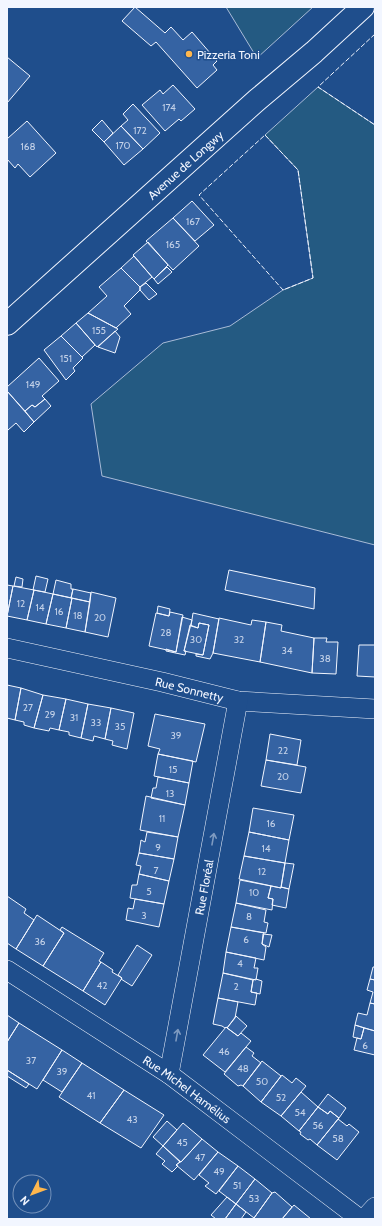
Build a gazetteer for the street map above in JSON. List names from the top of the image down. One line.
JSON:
{"streets":{"main road":["Avenue de Longwy"],"street":["Rue Sonnetty","Rue Floréal","Rue Michel Hamélius"]},"crossings":[["Rue Sonnetty","Rue Floréal"],["Rue Floréal","Rue Michel Hamélius"]],"one_way":["Rue Floréal"],"places":["Pizzeria Toni"],"house_numbers":["174","172","170","168","167","165","155","151","149","12","14","16","18","20","28","30","32","34","38","27","29","31","33","35","39","22","15","20","13","11","16","9","14","7","12","5","10","3","8","6","36","4","42","2","6","46","37","48","39","50","41","52","54","43","56","58","45","47","49","51","53"],"north":"bottom left"}
